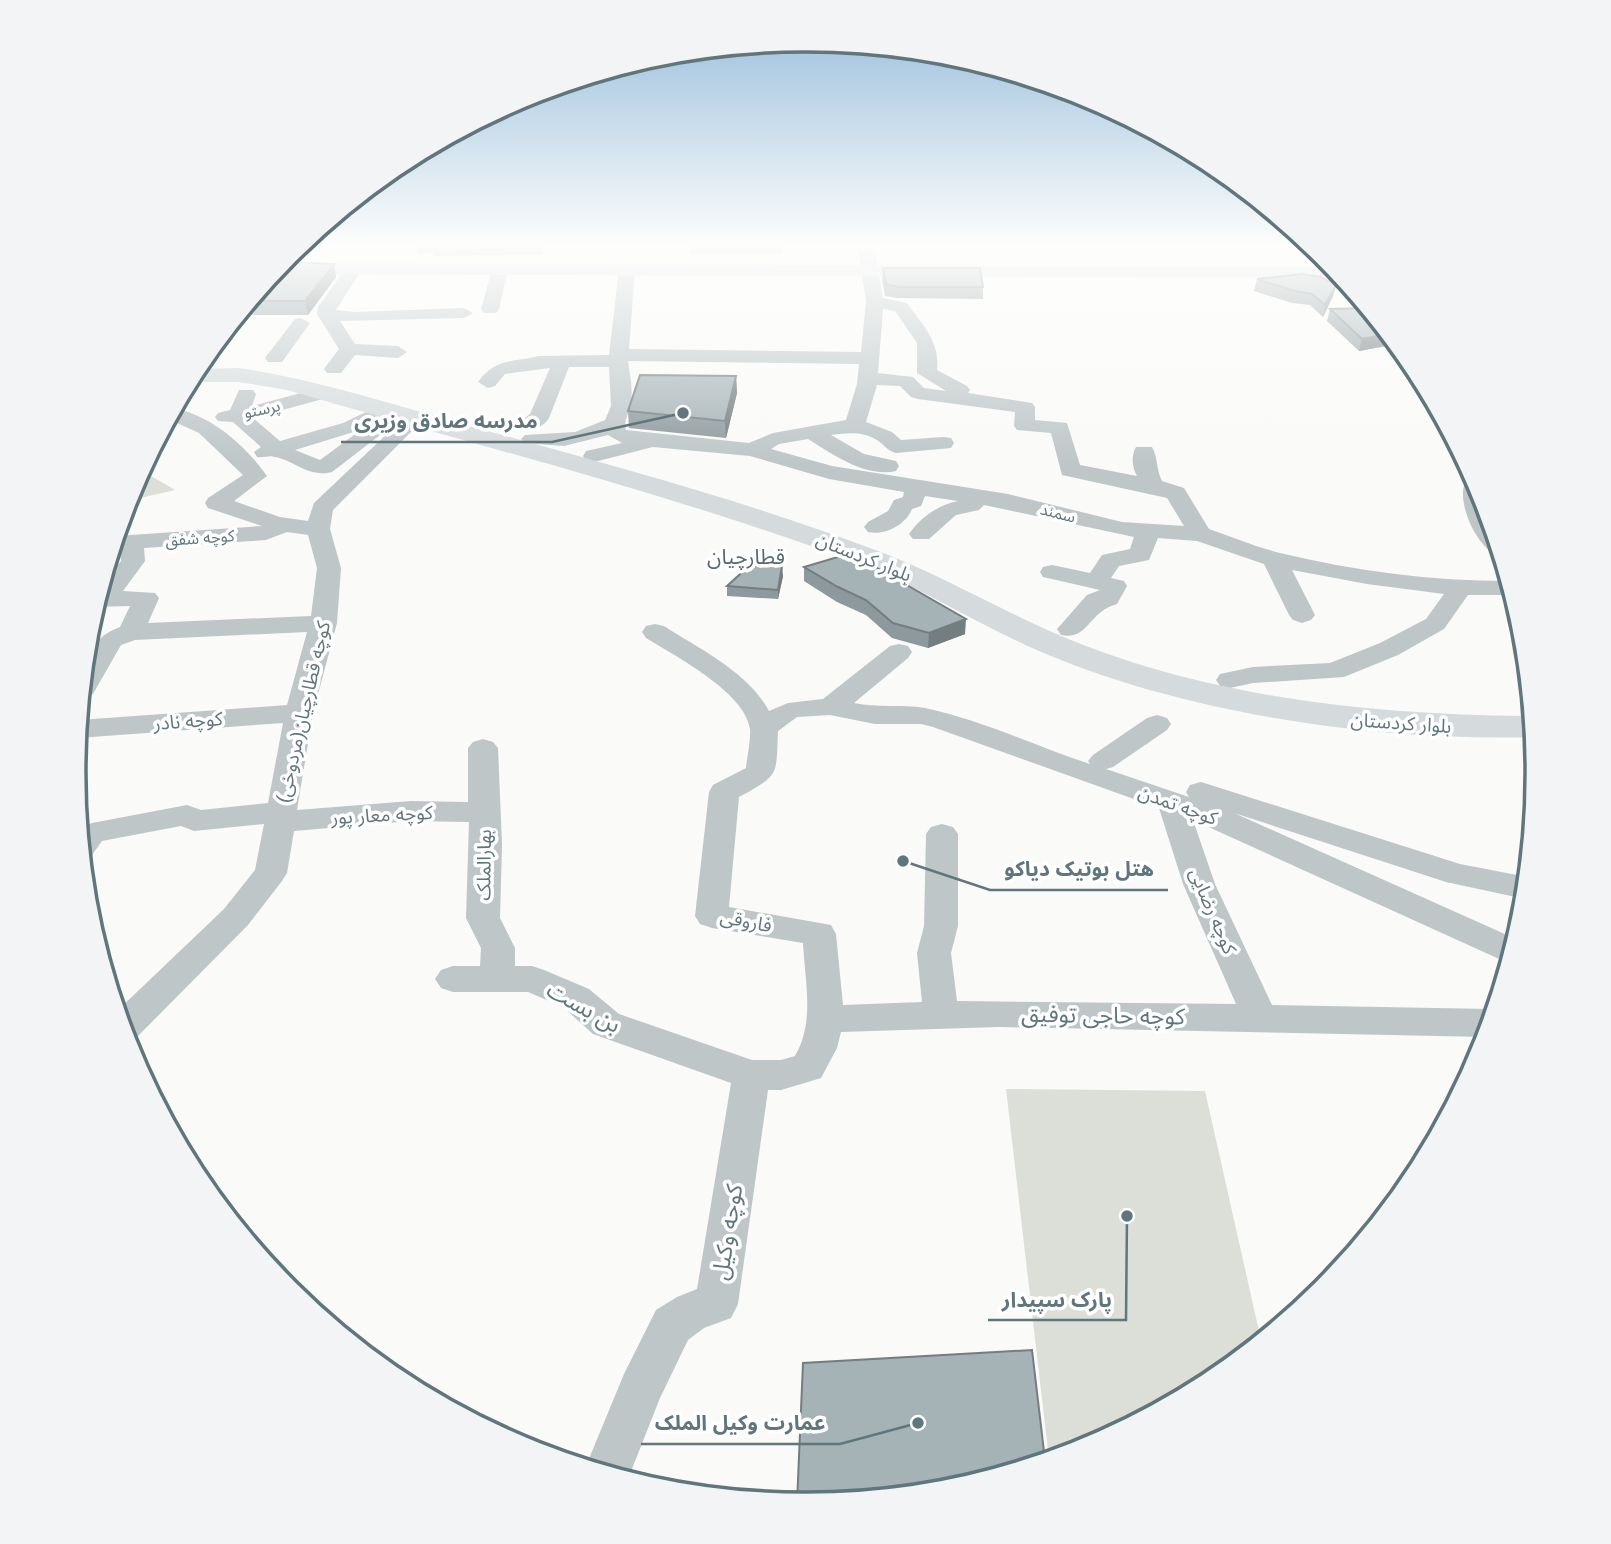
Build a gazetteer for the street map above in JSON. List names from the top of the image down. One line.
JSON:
{"streets":{"main road":["بلوار کردستان"],"street":["پرستو","سمند","کوچه شفق","کوچه قطارچیان(مردوخی)","کوچه نادر","کوچه تمدن","کوچه معار پور","بهارالملک","کوچه رضایی","فاروقی","بن بست","کوچه حاجی توفیق","کوچه وکیل"]},"crossings":[["پرستو","بلوار کردستان"],["کوچه قطارچیان(مردوخی)","کوچه نادر"],["کوچه قطارچیان(مردوخی)","کوچه معار پور"],["کوچه تمدن","کوچه رضایی"],["کوچه معار پور","بهارالملک"],["بهارالملک","بن بست"],["کوچه رضایی","کوچه حاجی توفیق"],["فاروقی","کوچه حاجی توفیق"],["بن بست","کوچه وکیل"]],"districts":["قطارچیان"],"places":["مدرسه صادق وزیری","هتل بوتیک دیاکو","پارک سپیدار","عمارت وکیل الملک"]}
